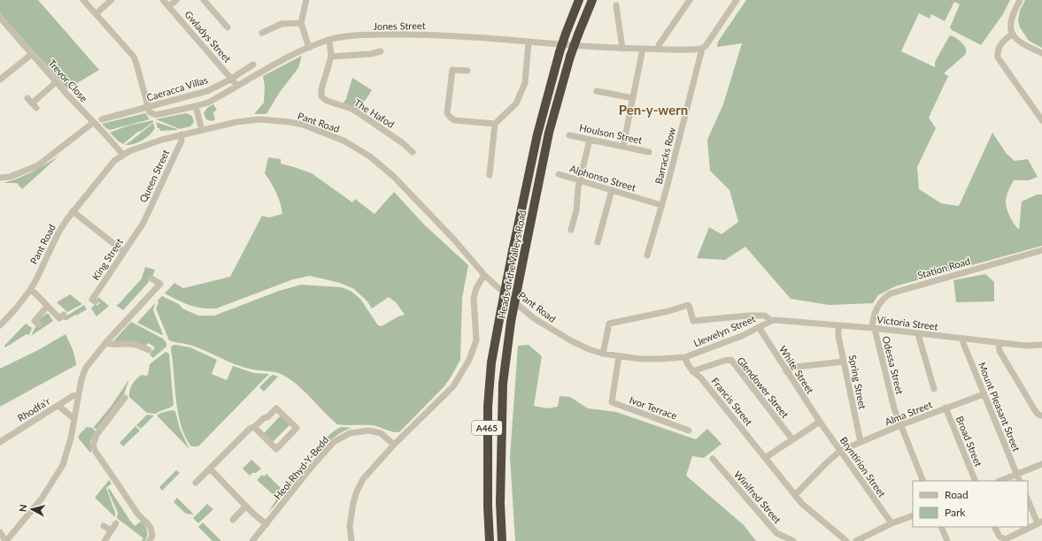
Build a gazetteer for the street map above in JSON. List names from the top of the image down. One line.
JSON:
{"streets":{"highway":["Heads of the Valleys Road","A465"],"street":["Jones Street","Gwladys Street","Trevor Close","Caeracca Villas","The Hafod","Pant Road","Houlson Street","Barracks Row","Queen Street","Alphonso Street","King Street","Station Road","Victoria Street","Llewelyn Street","Odessa Street","White Street","Spring Street","Glendower Street","Francis Street","Mount Pleasant Street","Ivor Terrace","Rhodfa'r","Alma Street","Broad Street","Bryntirion Street","Heol Rhyd-Y-Bedd","Winifred Street"]},"crossings":[["Jones Street","Gwladys Street"],["Jones Street","Caeracca Villas"],["Jones Street","The Hafod"],["Jones Street","Barracks Row"],["Gwladys Street","Caeracca Villas"],["Trevor Close","Pant Road"],["Pant Road","Queen Street"],["Pant Road","Llewelyn Street"],["Barracks Row","Alphonso Street"],["Queen Street","King Street"],["Station Road","Victoria Street"],["Station Road","Odessa Street"],["Victoria Street","Llewelyn Street"],["Victoria Street","Odessa Street"],["Victoria Street","Spring Street"],["Victoria Street","Mount Pleasant Street"],["Llewelyn Street","White Street"],["Llewelyn Street","Francis Street"],["Llewelyn Street","Ivor Terrace"],["Odessa Street","Alma Street"],["White Street","Bryntirion Street"],["Spring Street","Alma Street"],["Glendower Street","Francis Street"],["Francis Street","Alma Street"],["Mount Pleasant Street","Alma Street"],["Alma Street","Broad Street"],["Alma Street","Bryntirion Street"]],"districts":["Pen-y-wern"],"legend":["Road","Park"],"north":"left"}
